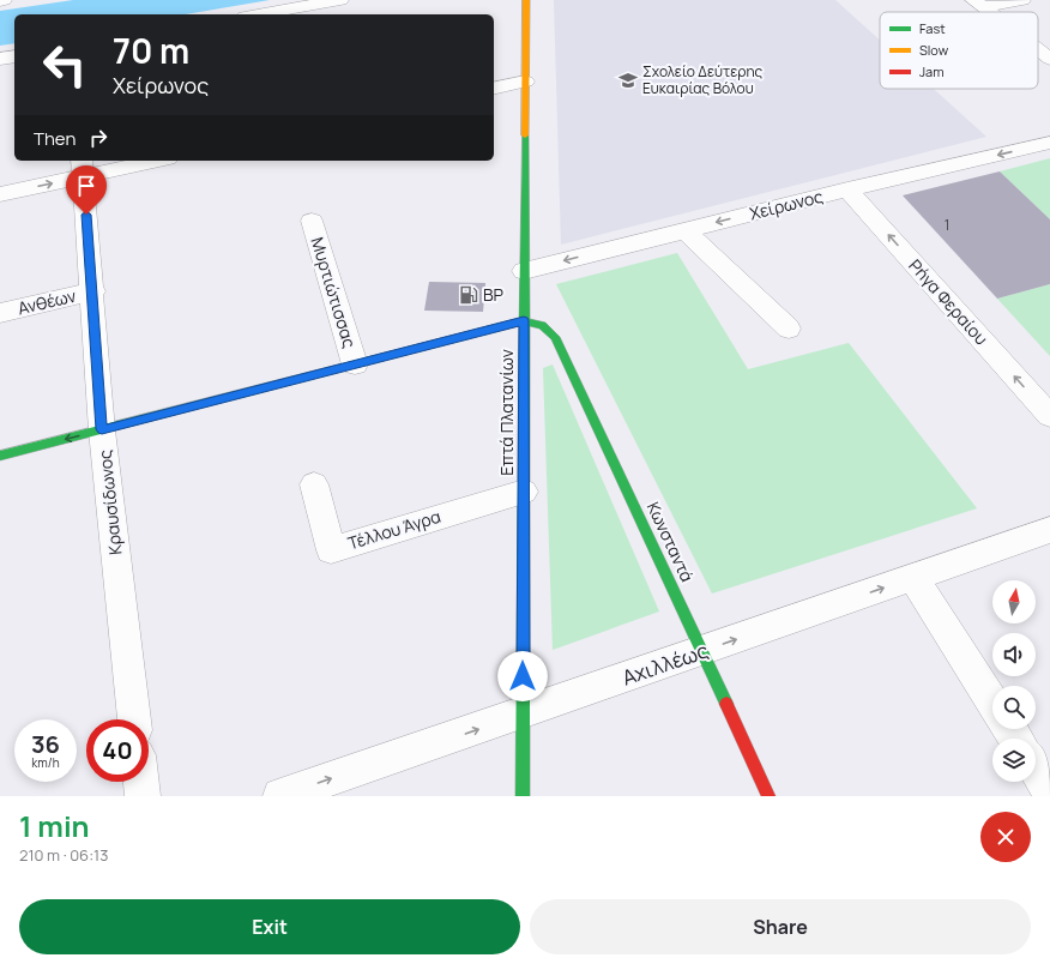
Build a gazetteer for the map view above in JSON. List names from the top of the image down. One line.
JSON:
{"streets":{"street":["Χείρωνος","Μυρτιώτισσας","Ανθέων","Ρήγα Φεραίου","Επτά Πλατανίων","Κραυσίδωνος","Τέλλου Άγρα","Κωνσταντά","Αχιλλέως"]},"crossings":[["Χείρωνος","Ρήγα Φεραίου"],["Χείρωνος","Επτά Πλατανίων"],["Ανθέων","Κραυσίδωνος"],["Επτά Πλατανίων","Τέλλου Άγρα"],["Επτά Πλατανίων","Κωνσταντά"],["Επτά Πλατανίων","Αχιλλέως"],["Κωνσταντά","Αχιλλέως"]],"one_way":["Χείρωνος","Ρήγα Φεραίου","Αχιλλέως"],"places":{"school or university":["Σχολείο Δεύτερης Ευκαιρίας Βόλου"],"fuel station":["BP"]},"house_numbers":["1"],"legend":["Fast","Slow","Jam"],"north":"top","page":{"turn":["70 m","Χείρωνος"],"then":"Then","speed":"36 km/h","limit":"40","heading":["1 min","210 m · 06:13"],"buttons":["Exit","Share"]}}
